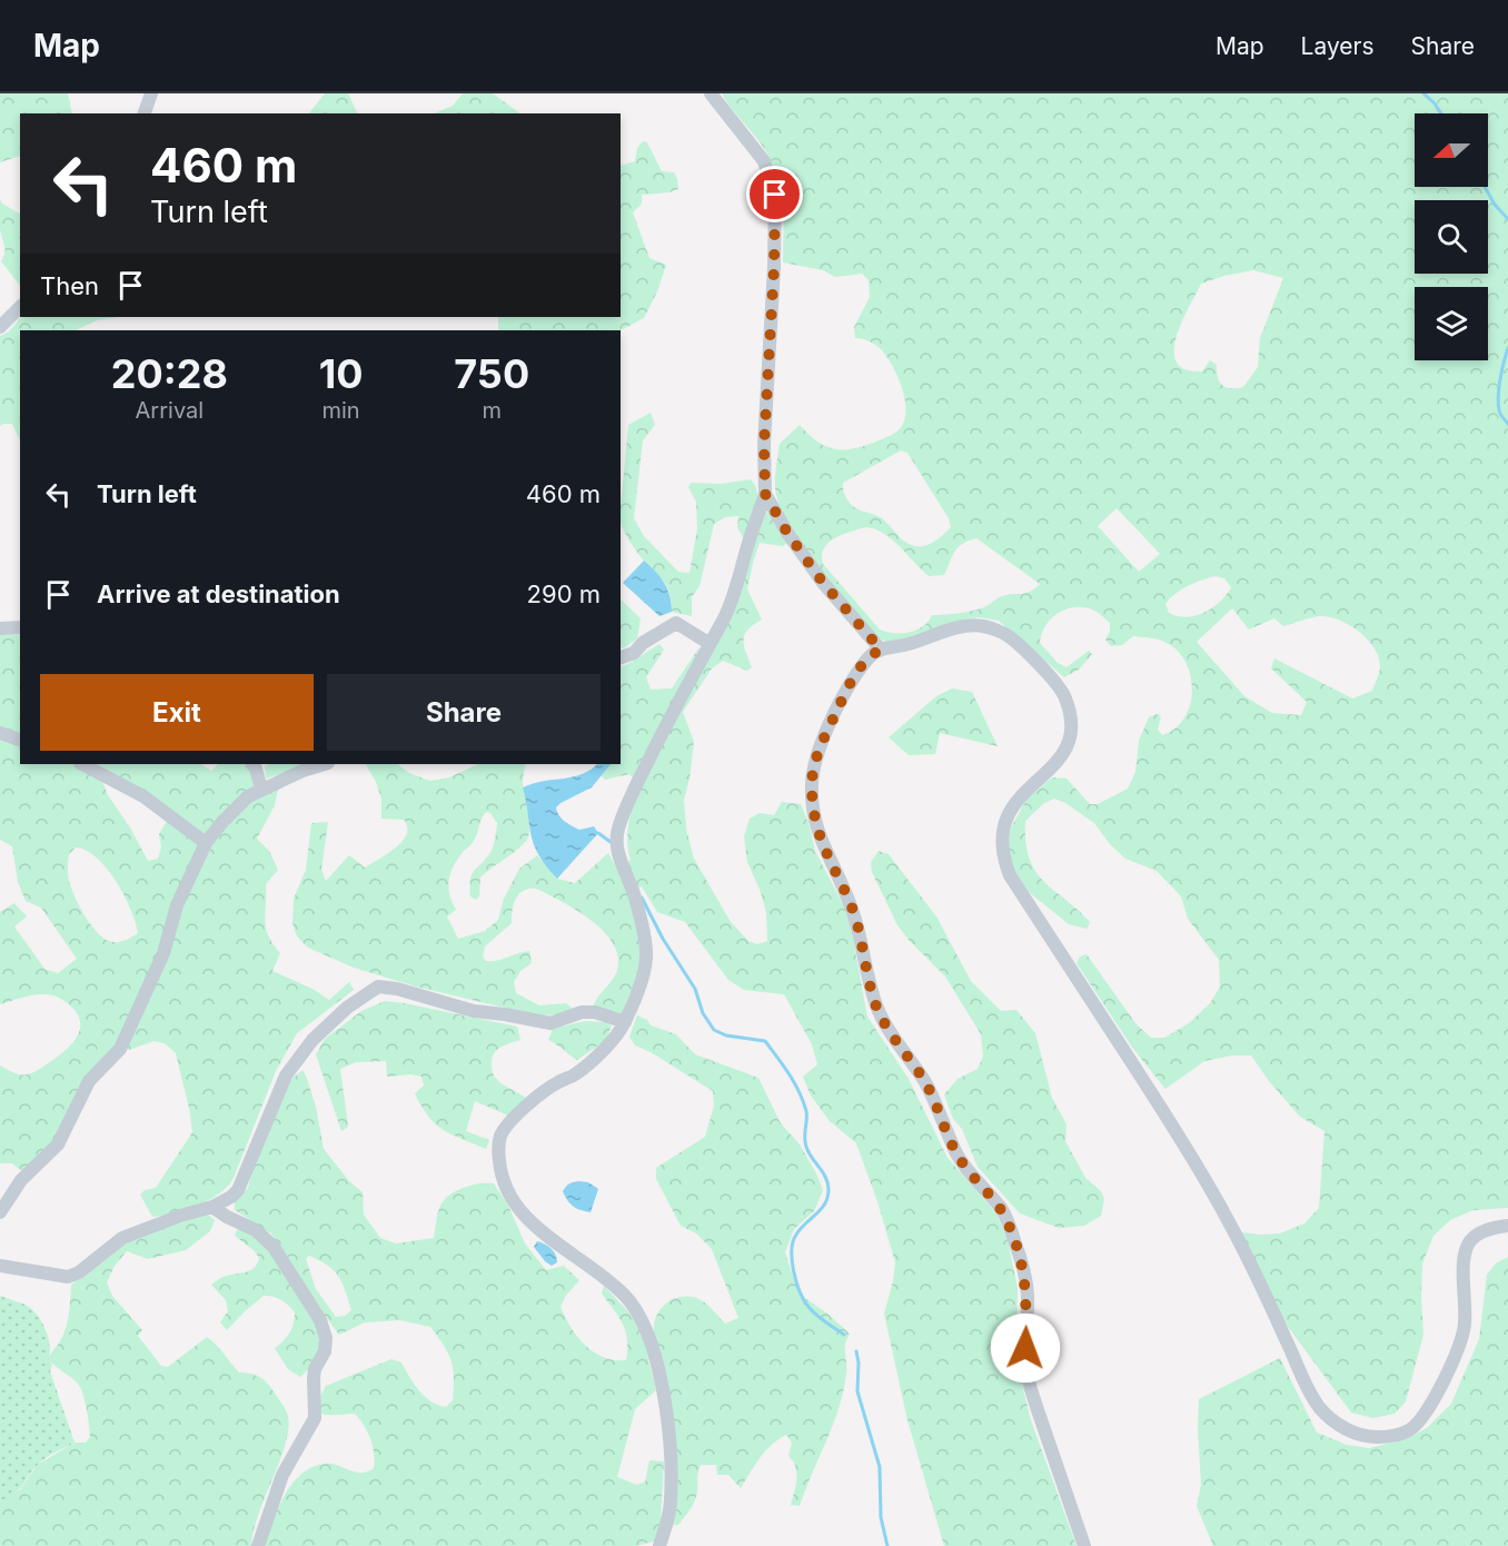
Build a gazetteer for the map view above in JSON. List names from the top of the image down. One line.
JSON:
{"north":"left","page":{"header":"Map","nav":["Map","Layers","Share"],"turn":["460 m","Turn left"],"then":"Then","eta":["20:28","Arrival","10","min","750","m"],"list":[{"name":"Turn left","value":"460 m"},{"name":"Arrive at destination","value":"290 m"}],"buttons":["Exit","Share"]}}
